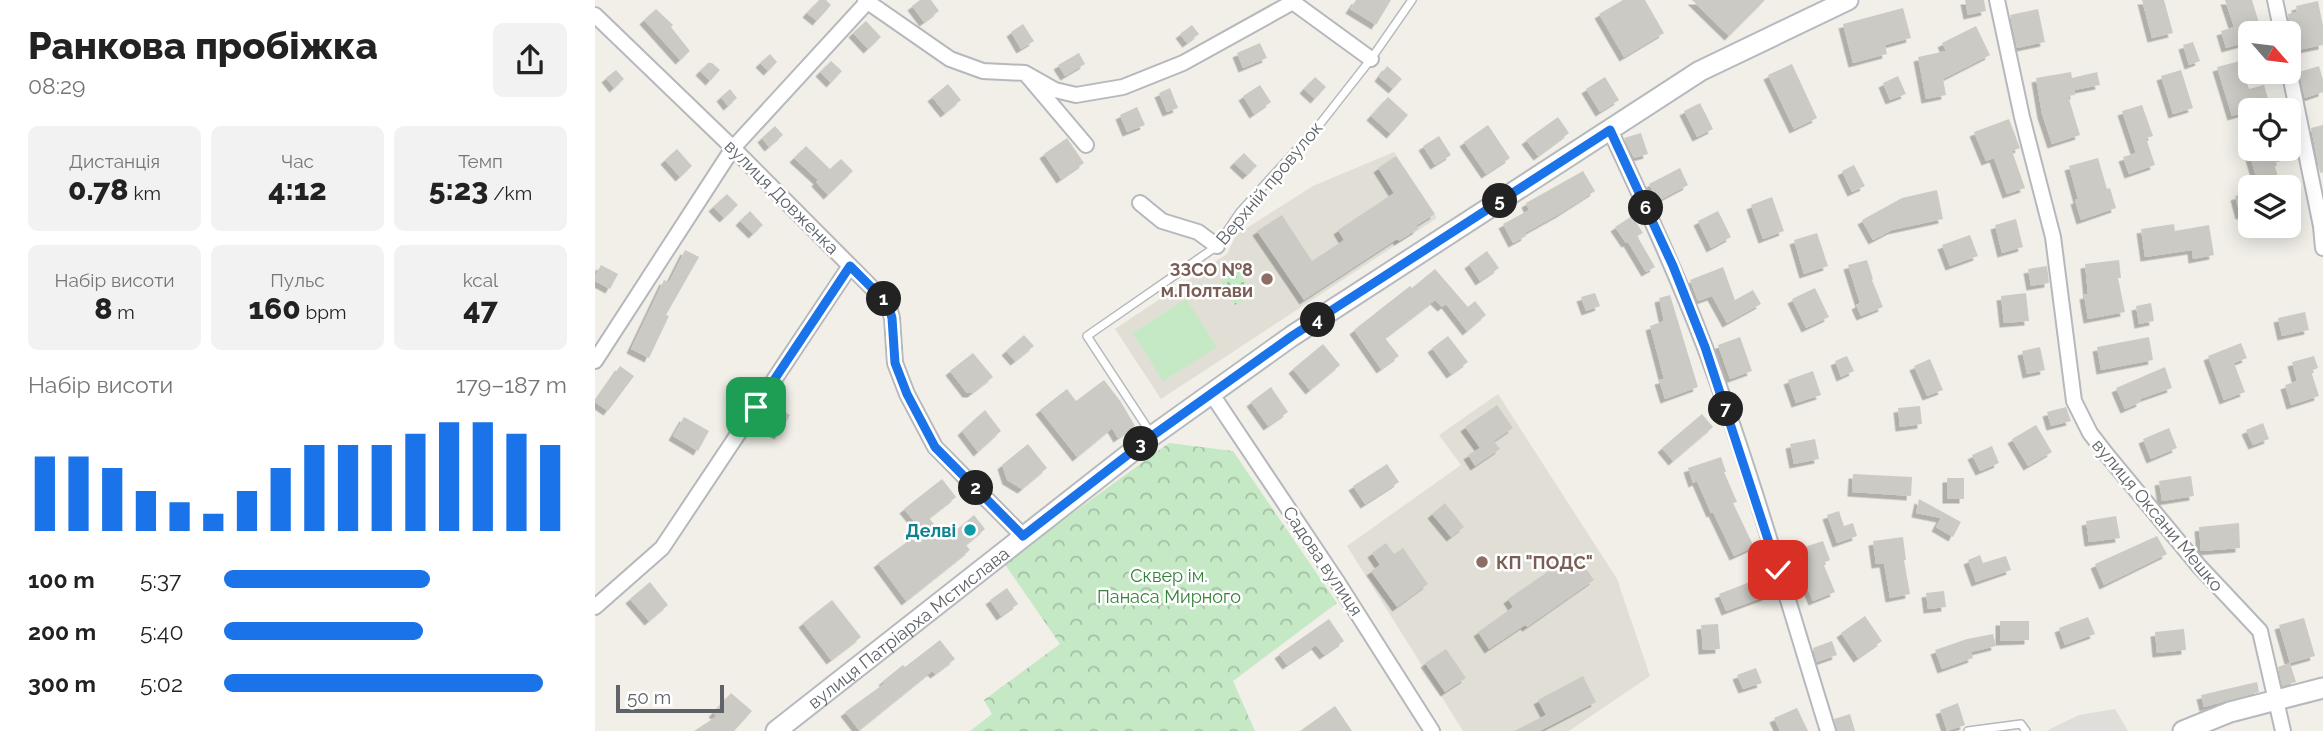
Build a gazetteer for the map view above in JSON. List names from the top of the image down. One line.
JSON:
{"streets":{"main road":["вулиця Патріарха Мстислава"],"street":["вулиця Довженка","вулиця Оксани Мешко","Садова вулиця"],"lane":["Верхній провулок"]},"crossings":[["Верхній провулок","вулиця Патріарха Мстислава"],["вулиця Довженка","вулиця Патріарха Мстислава"],["Садова вулиця","вулиця Патріарха Мстислава"]],"parks":["Сквер ім. Панаса Мирного"],"places":["ЗЗСО №8 м.Полтави","Делві","КП \"ПОДС\""],"scale_bar":"50 m","north":"bottom right","page":{"heading":["Ранкова пробіжка","08:29"],"stats":[["Дистанція","0.78 km"],["Час","4:12"],["Темп","5:23 /km"],["Набір висоти","8 m"],["Пульс","160 bpm"],["kcal","47"]],"pins":["5","6","1","4","7","3","2"],"chart":["Набір висоти","179–187 m"],"list":[{"name":"100 m","note":"5:37"},{"name":"200 m","note":"5:40"},{"name":"300 m","note":"5:02"}],"scale":"50 m"}}
